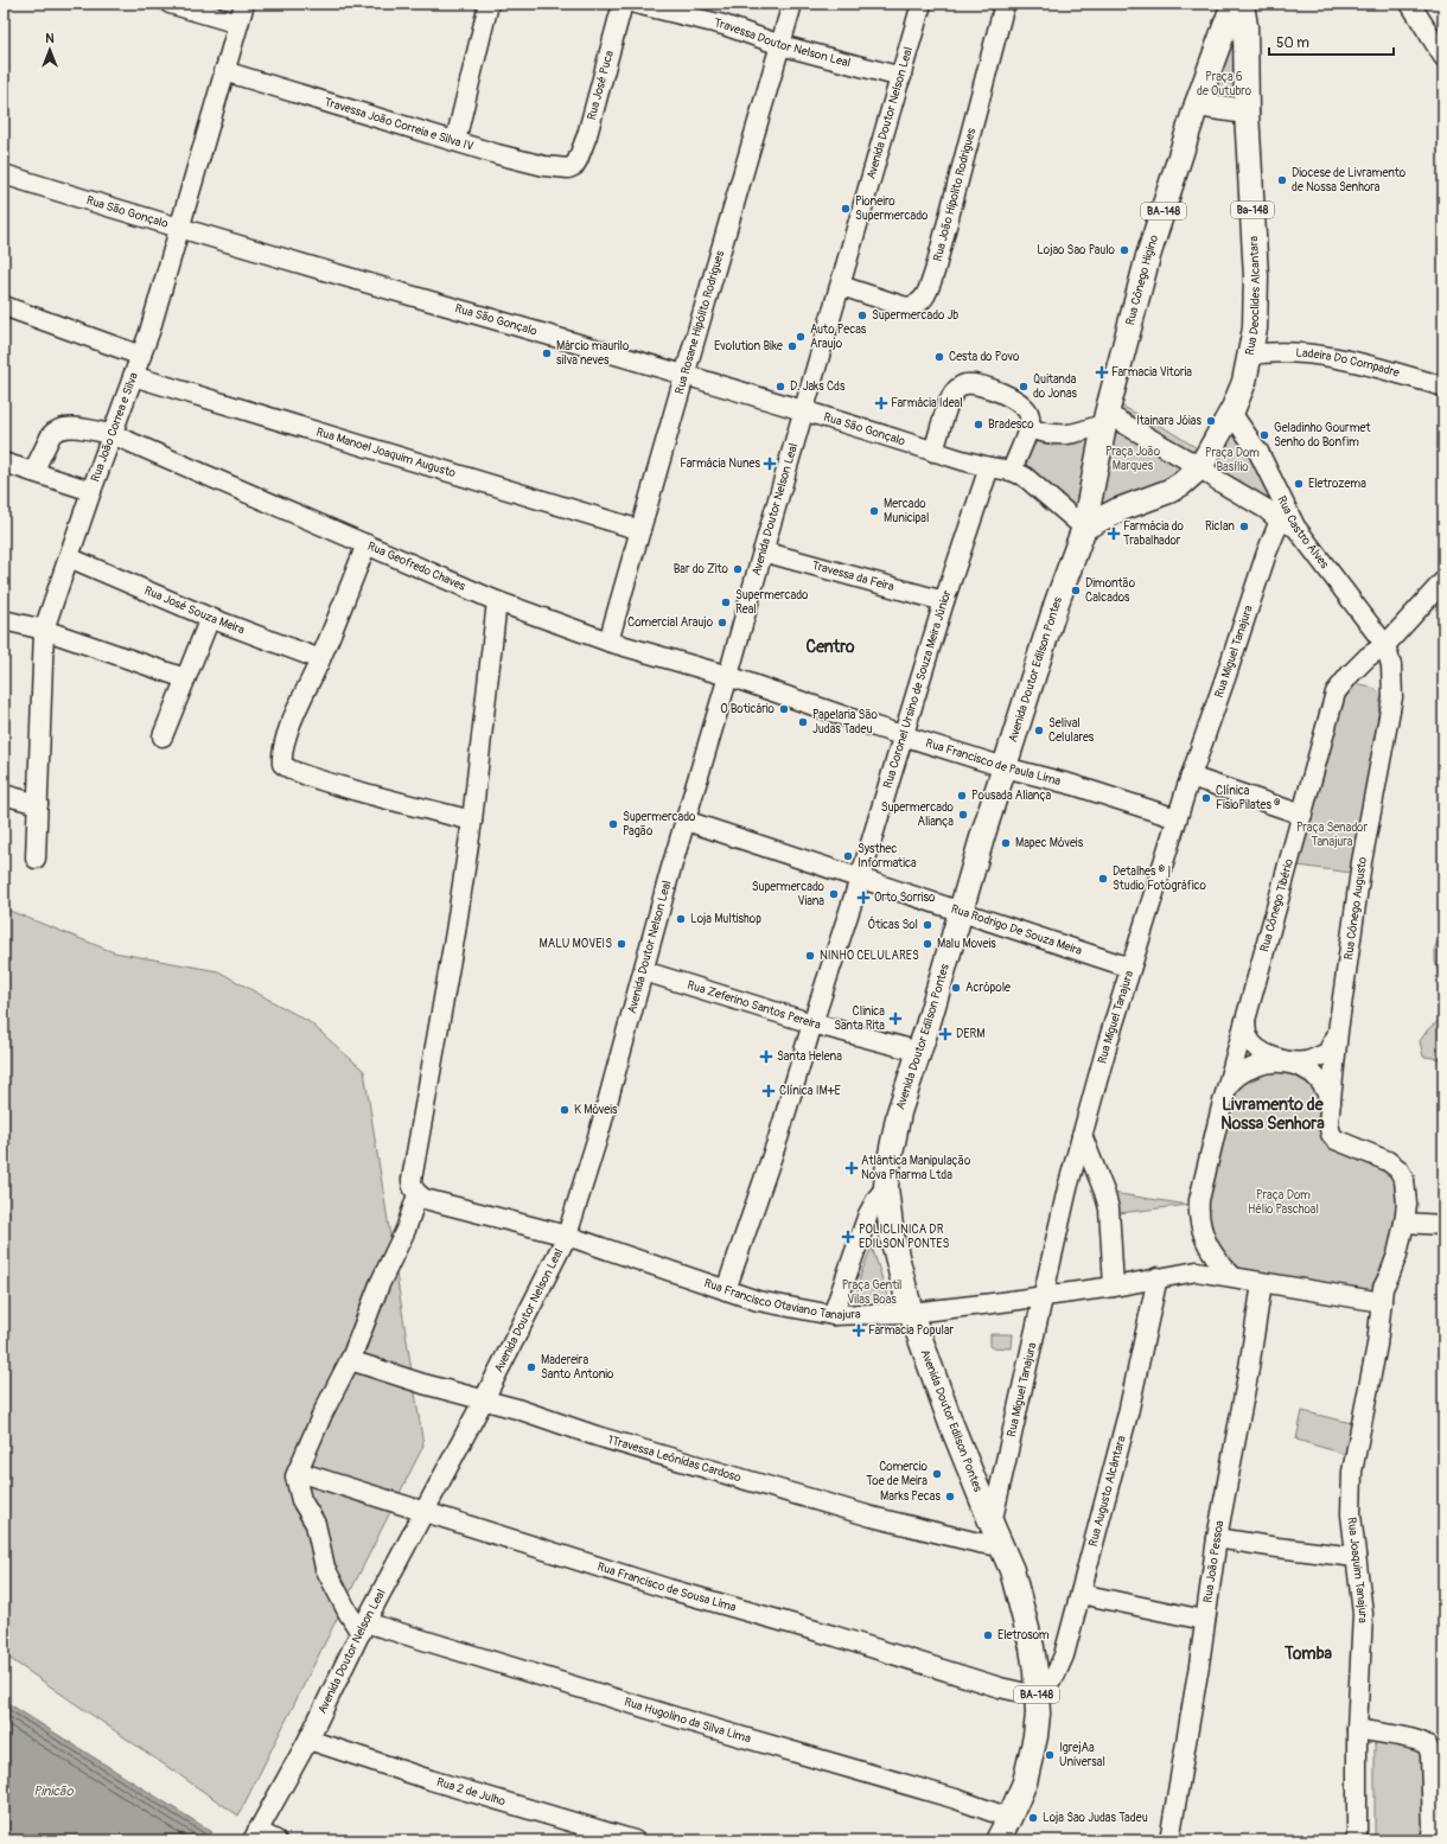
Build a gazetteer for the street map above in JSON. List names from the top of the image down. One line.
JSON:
{"streets":{"main road":["Ba-148","BA-148","Rua Cônego Higino","Rua Deoclides Alcantara","Avenida Doutor Edilson Pontes"],"street":["Travessa Doutor Nelson Leal","Rua José Puca","Avenida Doutor Nelson Leal","Travessa João Correia e Silva IV","Rua João Hipolito Rodrigues","Rua São Gonçalo","Rua Rosane Hipólito Rodrigues","Ladeira Do Compadre","Rua João Correa e Silva","Rua Manoel Joaquim Augusto","Rua Castro Alves","Rua Geofredo Chaves","Travessa da Feira","Rua José Souza Meira","Rua Miguel Tanajura","Rua Coronel Ursino de Souza Meira Júnior","Rua Francisco de Paula Lima","Rua Cônego Tibério","Rua Cônego Augusto","Rua Rodrigo De Souza Meira","Rua Zeferino Santos Pereira","Rua Francisco Otaviano Tanajura","1Travessa Leônidas Cardoso","Rua Augusto Alcântara","Rua João Pessoa","Rua Joaquim Tanajura","Rua Francisco de Sousa Lima","Rua Hugolino da Silva Lima","Rua 2 de Julho"]},"crossings":[["Travessa Doutor Nelson Leal","Avenida Doutor Nelson Leal"],["Travessa Doutor Nelson Leal","Rua Rosane Hipólito Rodrigues"],["Rua José Puca","Travessa João Correia e Silva IV"],["Avenida Doutor Nelson Leal","Rua João Hipolito Rodrigues"],["Avenida Doutor Nelson Leal","Rua São Gonçalo"],["Avenida Doutor Nelson Leal","Rua Geofredo Chaves"],["Avenida Doutor Nelson Leal","Travessa da Feira"],["Avenida Doutor Nelson Leal","Rua Francisco de Paula Lima"],["Avenida Doutor Nelson Leal","Rua Rodrigo De Souza Meira"],["Avenida Doutor Nelson Leal","Rua Zeferino Santos Pereira"],["Avenida Doutor Nelson Leal","Rua Francisco Otaviano Tanajura"],["Avenida Doutor Nelson Leal","1Travessa Leônidas Cardoso"],["Avenida Doutor Nelson Leal","Rua Francisco de Sousa Lima"],["Avenida Doutor Nelson Leal","Rua Hugolino da Silva Lima"],["Avenida Doutor Nelson Leal","Rua 2 de Julho"],["Travessa João Correia e Silva IV","Rua João Correa e Silva"],["Ba-148","BA-148"],["Ba-148","Rua Deoclides Alcantara"],["Ba-148","Rua Castro Alves"],["Ba-148","Avenida Doutor Edilson Pontes"],["BA-148","Rua Cônego Higino"],["BA-148","Avenida Doutor Edilson Pontes"],["BA-148","1Travessa Leônidas Cardoso"],["BA-148","Rua Augusto Alcântara"],["BA-148","Rua Francisco de Sousa Lima"],["BA-148","Rua Hugolino da Silva Lima"],["Rua São Gonçalo","Rua Rosane Hipólito Rodrigues"],["Rua São Gonçalo","Rua João Correa e Silva"],["Rua São Gonçalo","Rua Coronel Ursino de Souza Meira Júnior"],["Rua Deoclides Alcantara","Ladeira Do Compadre"],["Rua Deoclides Alcantara","Rua Castro Alves"],["Rua Rosane Hipólito Rodrigues","Rua Manoel Joaquim Augusto"],["Rua Rosane Hipólito Rodrigues","Rua Geofredo Chaves"],["Rua João Correa e Silva","Rua Manoel Joaquim Augusto"],["Rua João Correa e Silva","Rua Geofredo Chaves"],["Rua João Correa e Silva","Rua José Souza Meira"],["Rua Castro Alves","Rua Miguel Tanajura"],["Rua Castro Alves","Rua Cônego Tibério"],["Rua Castro Alves","Rua Cônego Augusto"],["Rua Geofredo Chaves","Rua Francisco de Paula Lima"],["Travessa da Feira","Rua Coronel Ursino de Souza Meira Júnior"],["Rua Miguel Tanajura","Avenida Doutor Edilson Pontes"],["Rua Miguel Tanajura","Rua Francisco de Paula Lima"],["Rua Miguel Tanajura","Rua Rodrigo De Souza Meira"],["Rua Miguel Tanajura","Rua Francisco Otaviano Tanajura"],["Avenida Doutor Edilson Pontes","Rua Francisco de Paula Lima"],["Avenida Doutor Edilson Pontes","Rua Rodrigo De Souza Meira"],["Avenida Doutor Edilson Pontes","Rua Zeferino Santos Pereira"],["Avenida Doutor Edilson Pontes","Rua Francisco Otaviano Tanajura"],["Avenida Doutor Edilson Pontes","1Travessa Leônidas Cardoso"],["Rua Coronel Ursino de Souza Meira Júnior","Rua Francisco de Paula Lima"],["Rua Coronel Ursino de Souza Meira Júnior","Rua Rodrigo De Souza Meira"],["Rua Coronel Ursino de Souza Meira Júnior","Rua Zeferino Santos Pereira"],["Rua Coronel Ursino de Souza Meira Júnior","Rua Francisco Otaviano Tanajura"],["Rua Cônego Tibério","Rua Cônego Augusto"],["Rua Francisco Otaviano Tanajura","Rua Augusto Alcântara"],["Rua Augusto Alcântara","Rua Francisco de Sousa Lima"]],"districts":["Centro","Livramento de Nossa Senhora","Tomba"],"water":["Pinicão"],"parks":["Praça 6 de Outubro","Praça João Marques","Praça Dom Basílio","Praça Senador Tanajura","Praça Dom Hélio Paschoal","Praça Gentil Vilas Boas"],"places":{"other":["Diocese de Livramento de Nossa Senhora","Pioneiro Supermercado","Lojao Sao Paulo","Supermercado Jb","Auto Pecas Araujo","Evolution Bike","Márcio maurilo silva neves","Cesta do Povo","D. Jaks Cds","Quitanda do Jonas","Itainara Jóias","Bradesco","Geladinho Gourmet Senho do Bonfim","Eletrozema","Mercado Municipal","Riclan","Bar do Zito","Dimontão Calcados","Supermercado Real","Comercial Araujo","O Boticário","Papelaria São Judas Tadeu","Selival Celulares","Pousada Aliança","Clínica FisioPilates ®","Supermercado Aliança","Supermercado Pagão","Mapec Móveis","Systhec Informatica","Detalhes ® | Studio Fotográfico","Supermercado Viana","Loja Multishop","Óticas Sol","MALU MOVEIS","Malu Moveis","NINHO CELULARES","Acrópole","K Móveis","Madereira Santo Antonio","Comercio Toe de Meira","Marks Pecas","Eletrosom","IgrejAa Universal","Loja Sao Judas Tadeu"],"health":["Farmacia Vitoria","Farmácia Ideal","Farmácia Nunes","Farmácia do Trabalhador","Orto Sorriso","Clinica Santa Rita","DERM","Santa Helena","Clínica IM+E","Atlântica Manipulação Nova Pharma Ltda","POLICLINICA DR EDILSON PONTES","Farmacia Popular"]},"scale_bar":"50 m","north":"top"}
